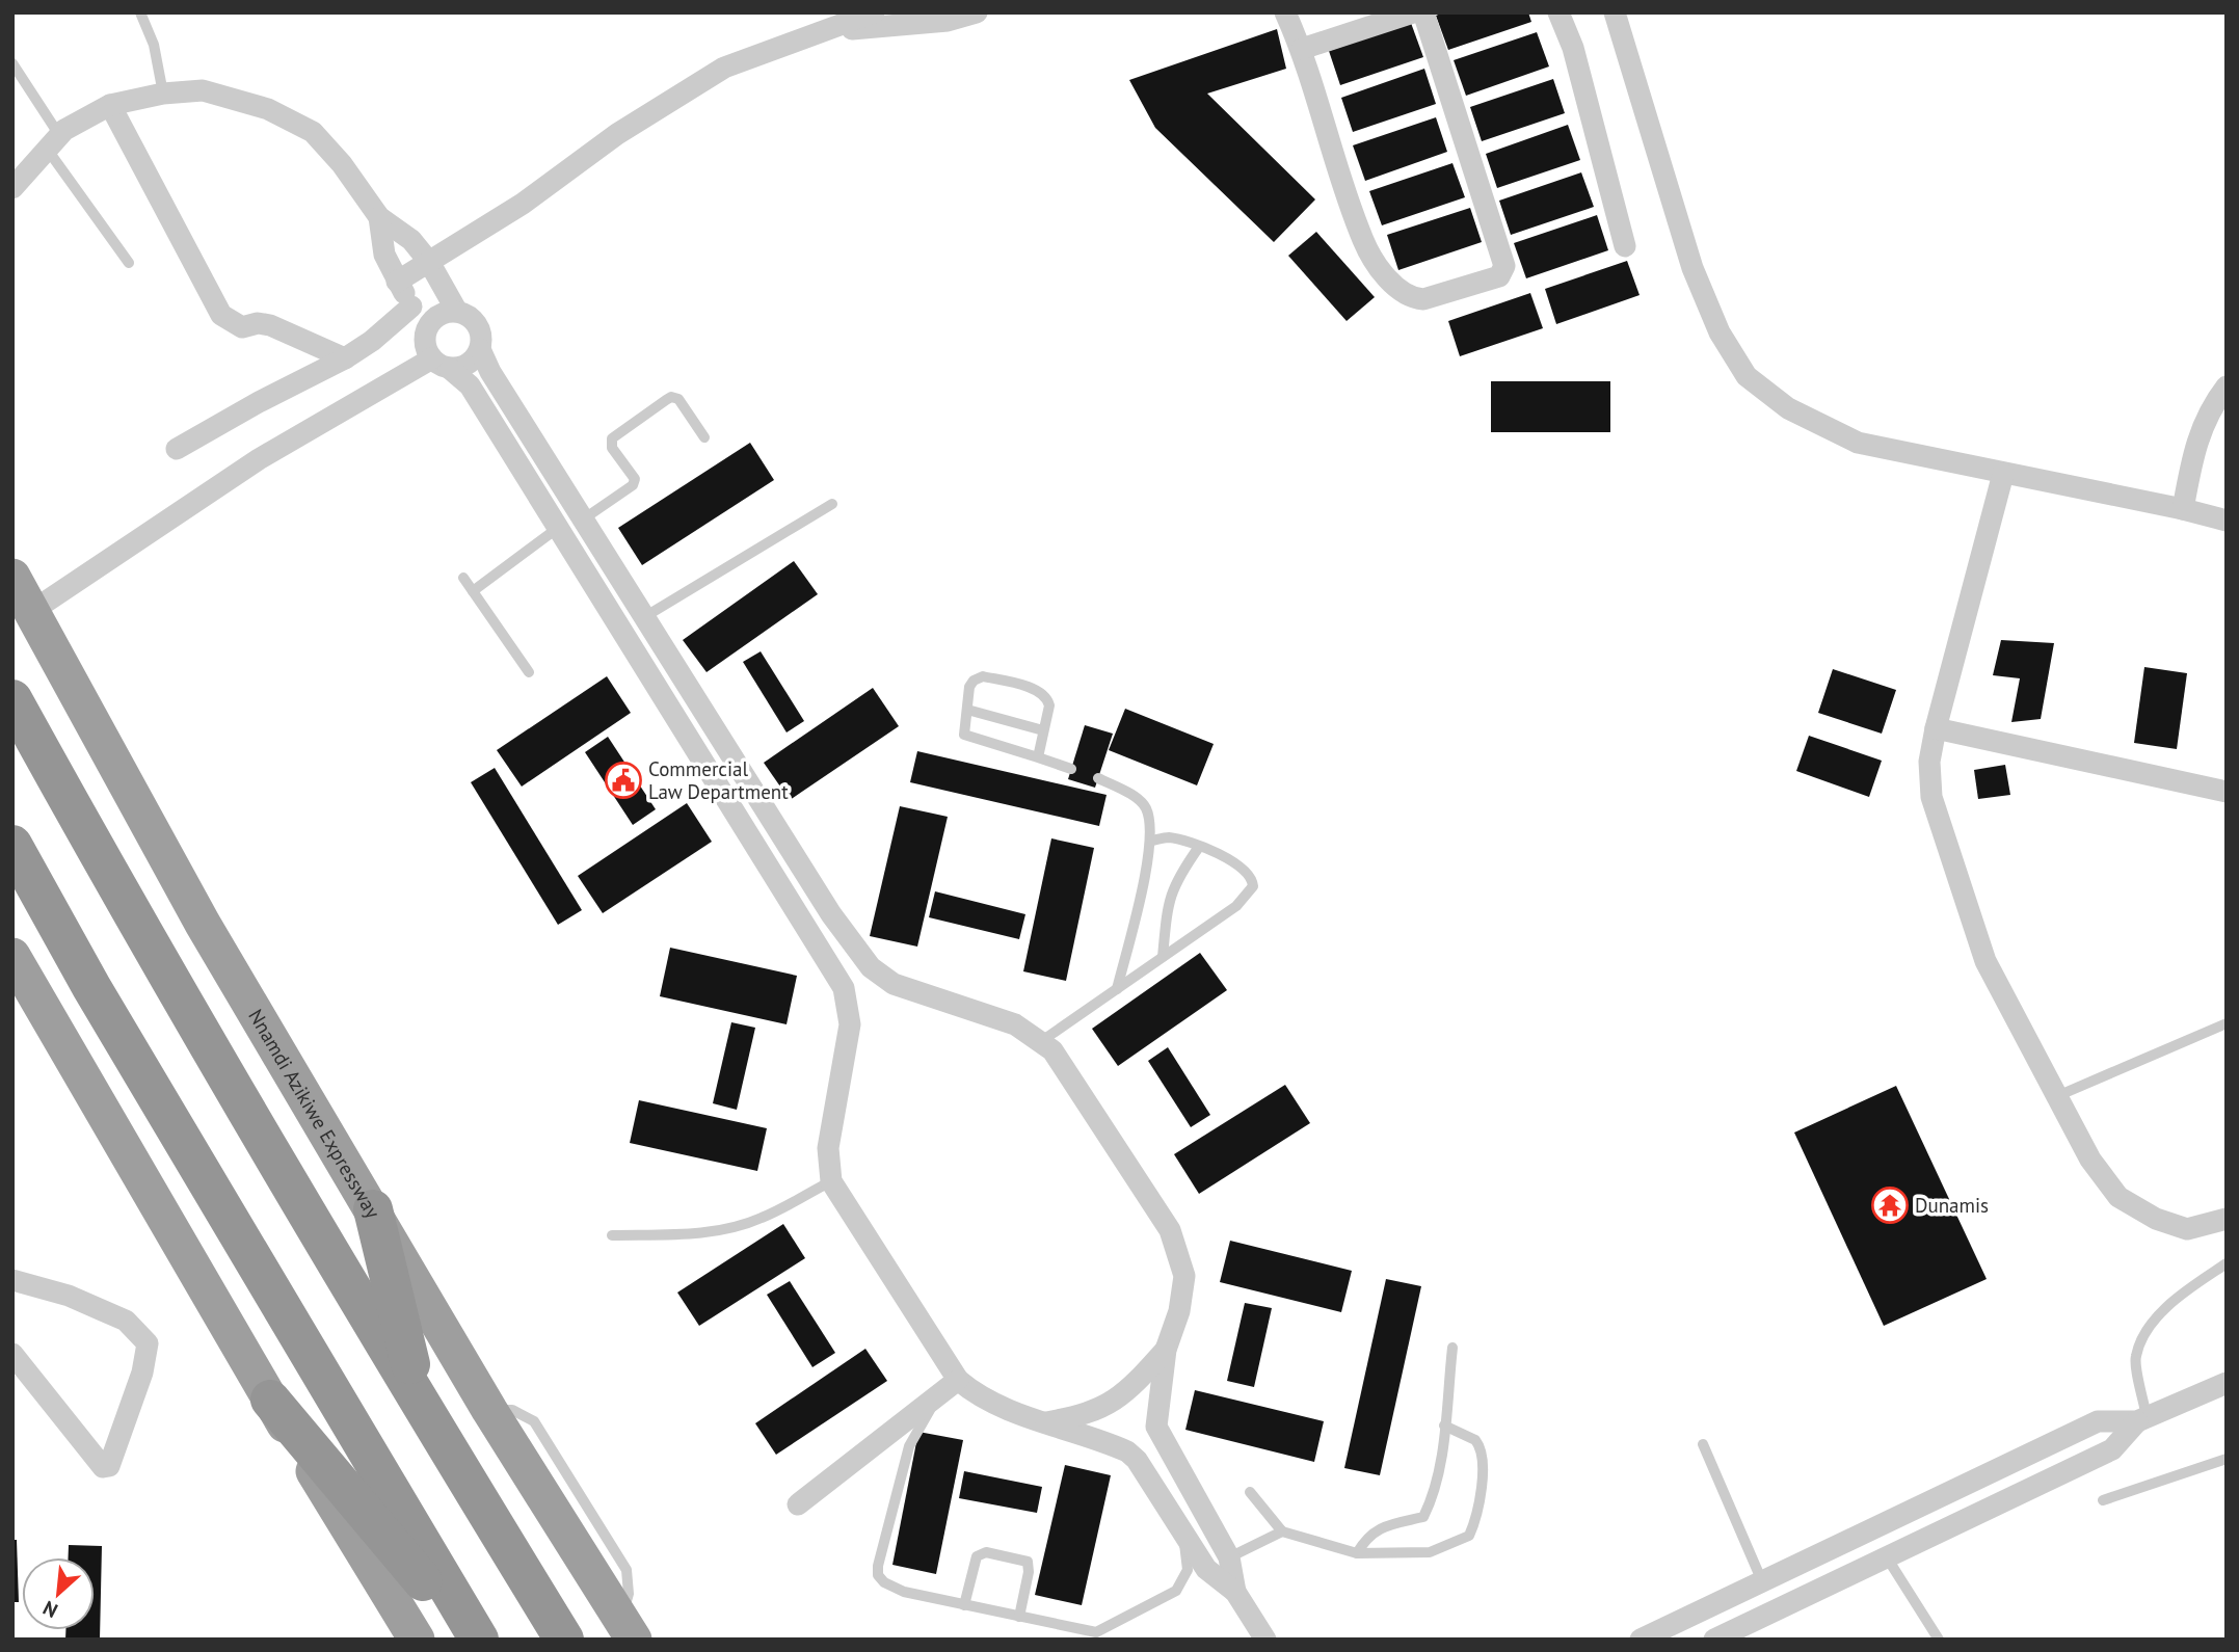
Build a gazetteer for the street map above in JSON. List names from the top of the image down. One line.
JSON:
{"streets":{"highway":["Nnamdi Azikiwe Expressway"]},"places":{"public building":["Commercial Law Department"],"temple":["Dunamis"]},"north":"bottom left"}
